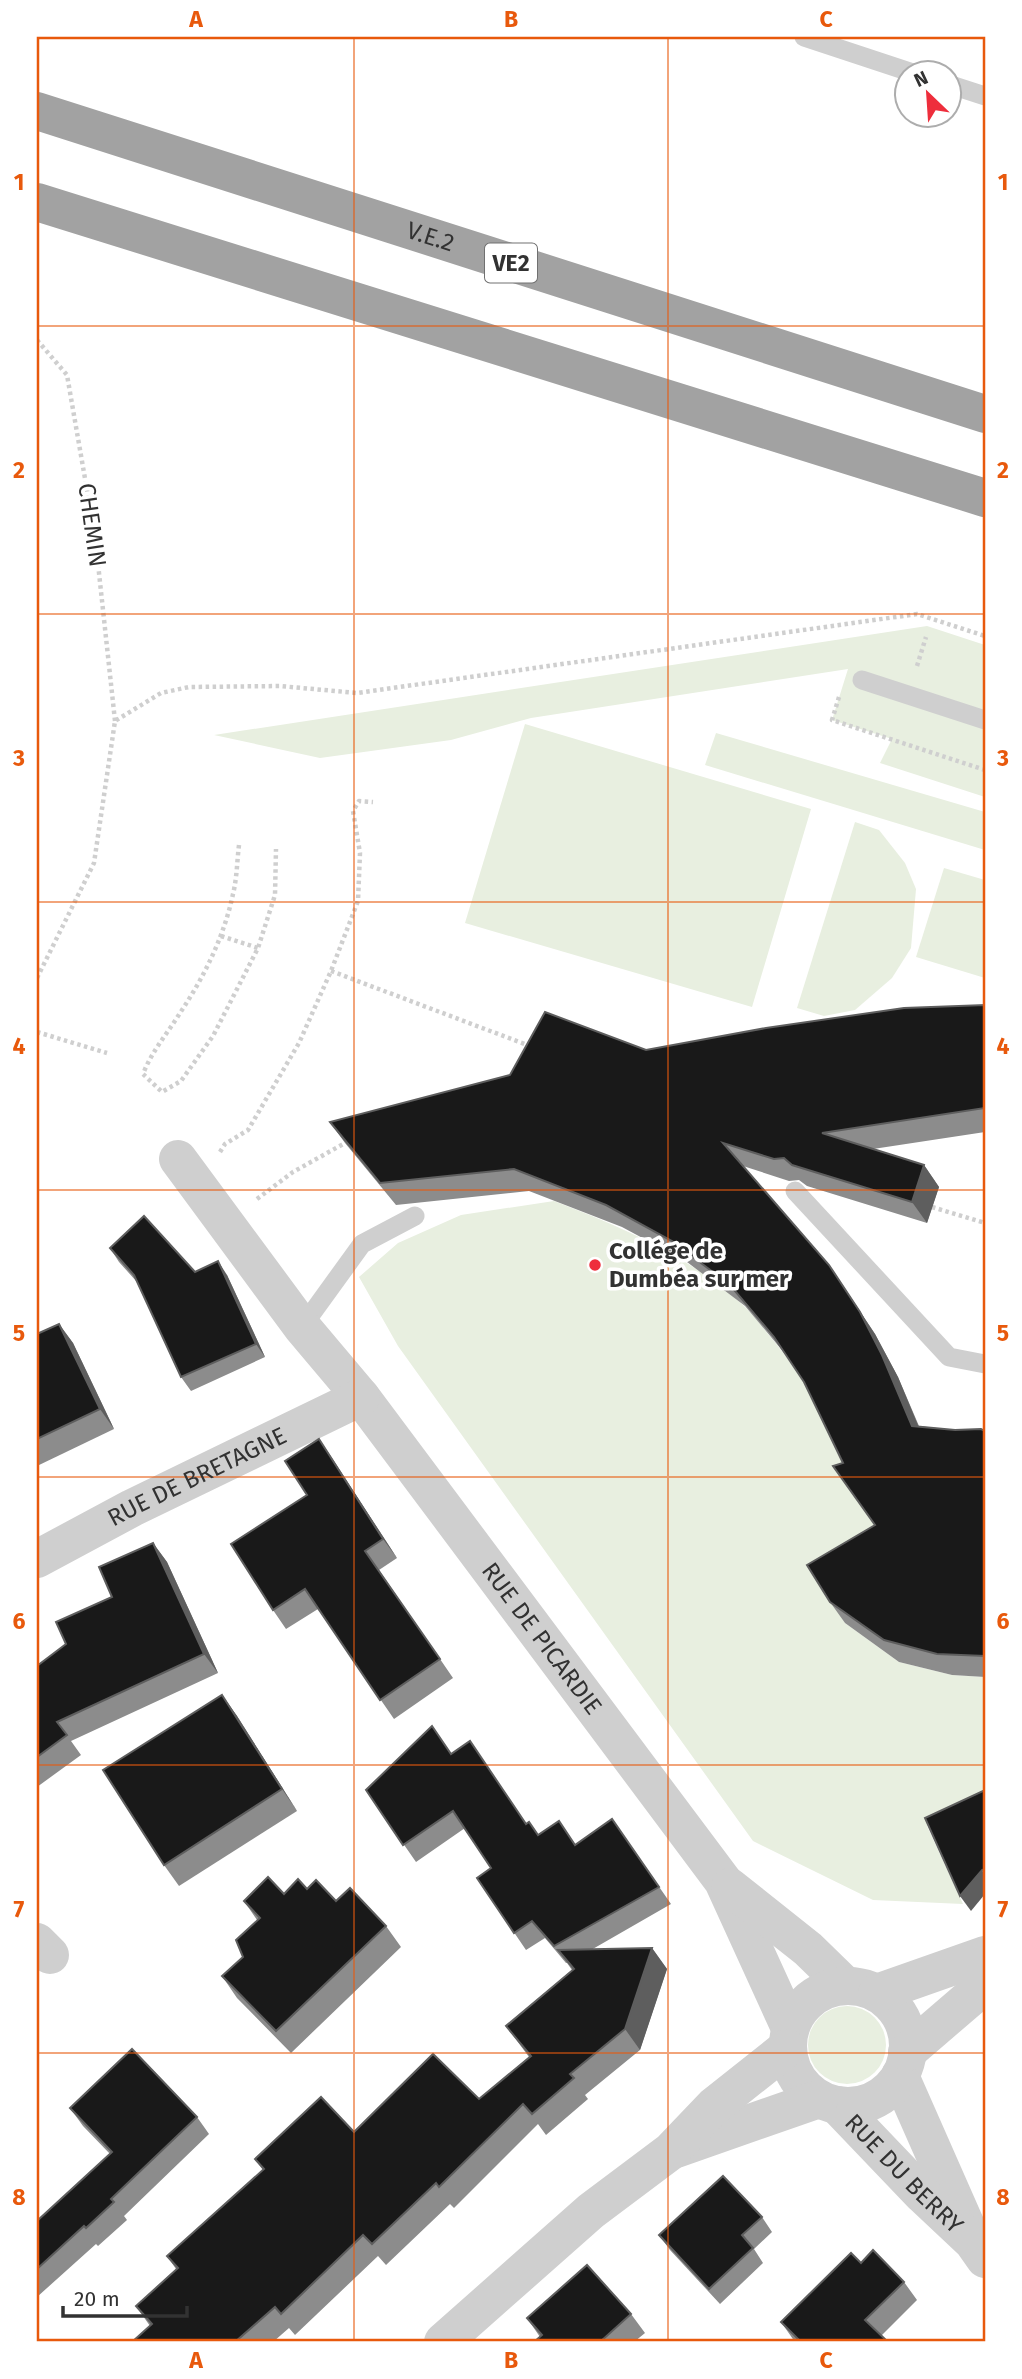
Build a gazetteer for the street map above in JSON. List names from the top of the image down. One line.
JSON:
{"streets":{"highway":["V.E.2","VE2"],"street":["RUE DE BRETAGNE","RUE DE PICARDIE","RUE DU BERRY"],"path":["CHEMIN"]},"crossings":[["RUE DE BRETAGNE","RUE DE PICARDIE"],["RUE DE PICARDIE","RUE DU BERRY"]],"places":["Collége de Dumbéa sur mer"],"scale_bar":"20 m","north":"top left","grid":{"columns":["A","B","C"],"rows":["1","2","3","4","5","6","7","8"]}}
